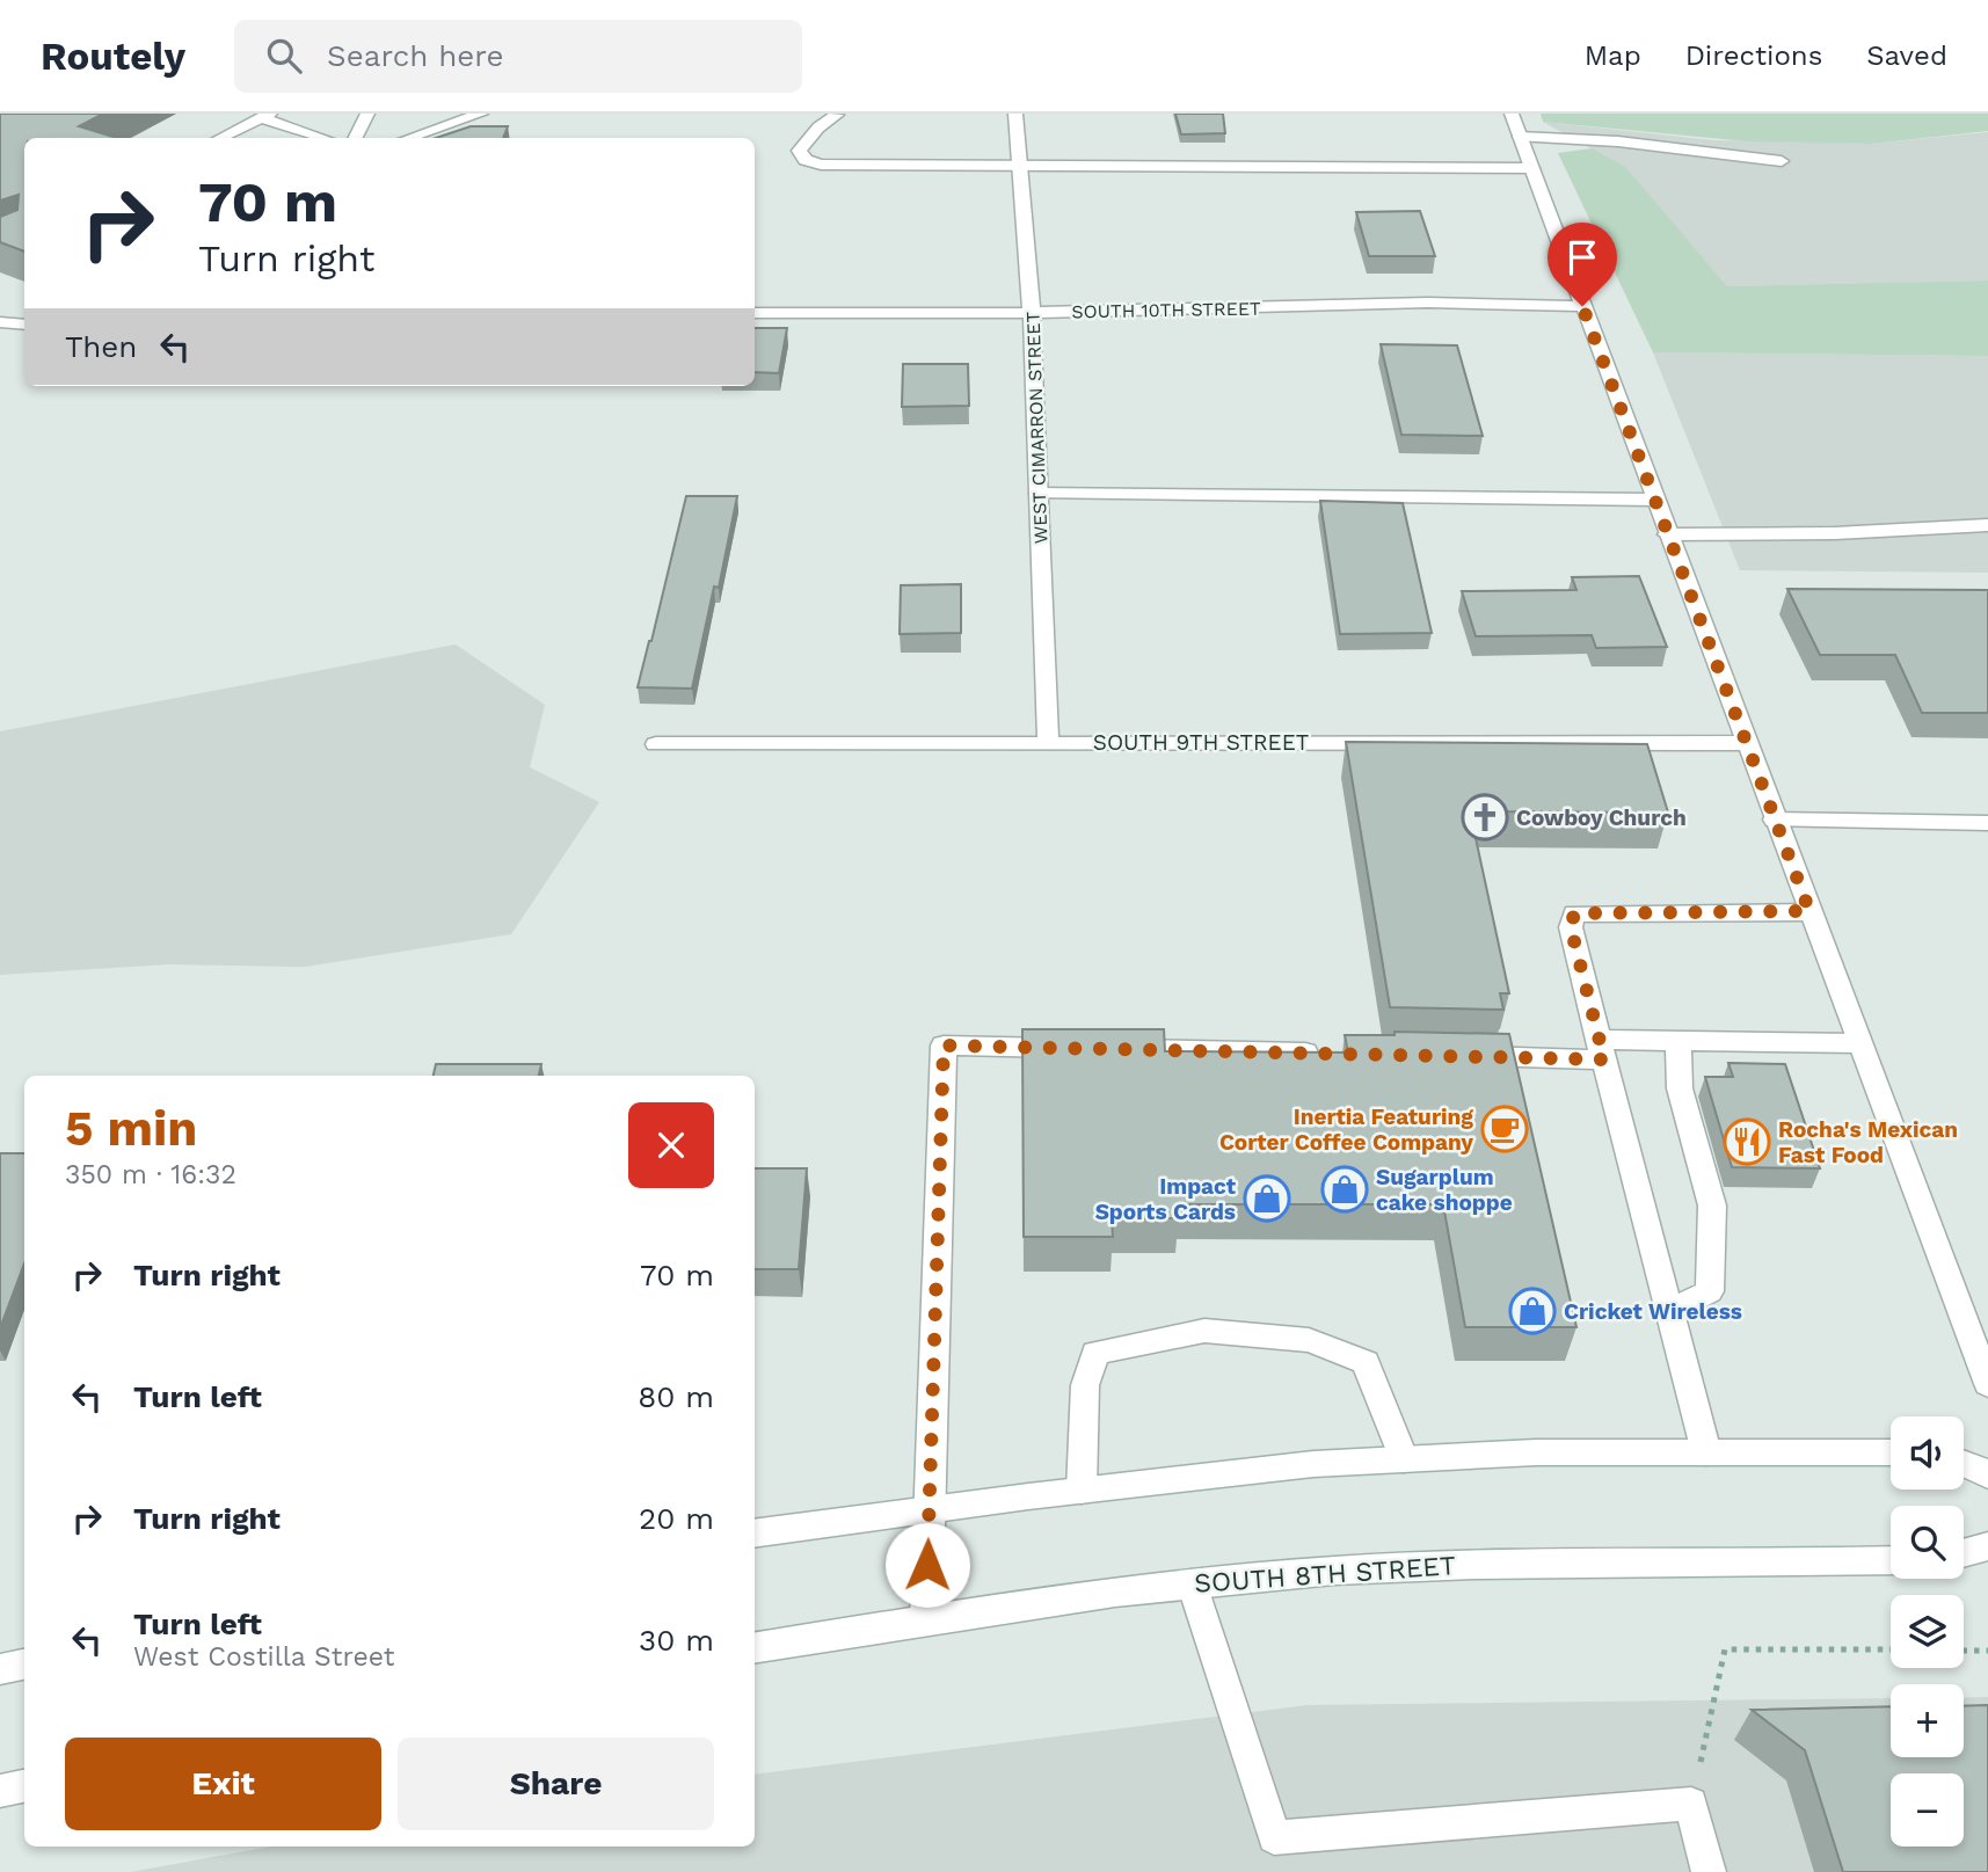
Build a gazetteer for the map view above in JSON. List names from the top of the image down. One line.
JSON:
{"streets":{"street":["SOUTH 10TH STREET","WEST CIMARRON STREET","SOUTH 9TH STREET","SOUTH 8TH STREET"]},"crossings":[["SOUTH 10TH STREET","WEST CIMARRON STREET"],["WEST CIMARRON STREET","SOUTH 9TH STREET"]],"places":{"church":["Cowboy Church"],"cafe":["Inertia Featuring Corter Coffee Company"],"restaurant":["Rocha's Mexican Fast Food"],"shop":["Sugarplum cake shoppe","Impact Sports Cards","Cricket Wireless"]},"page":{"header":"Routely","search":"Search here","nav":["Map","Directions","Saved"],"turn":["70 m","Turn right"],"then":"Then","heading":["5 min","350 m · 16:32"],"list":[{"name":"Turn right","value":"70 m"},{"name":"Turn left","value":"80 m"},{"name":"Turn right","value":"20 m"},{"name":"Turn left","note":"West Costilla Street","value":"30 m"}],"map_buttons":["+","−"],"buttons":["Exit","Share"]}}
